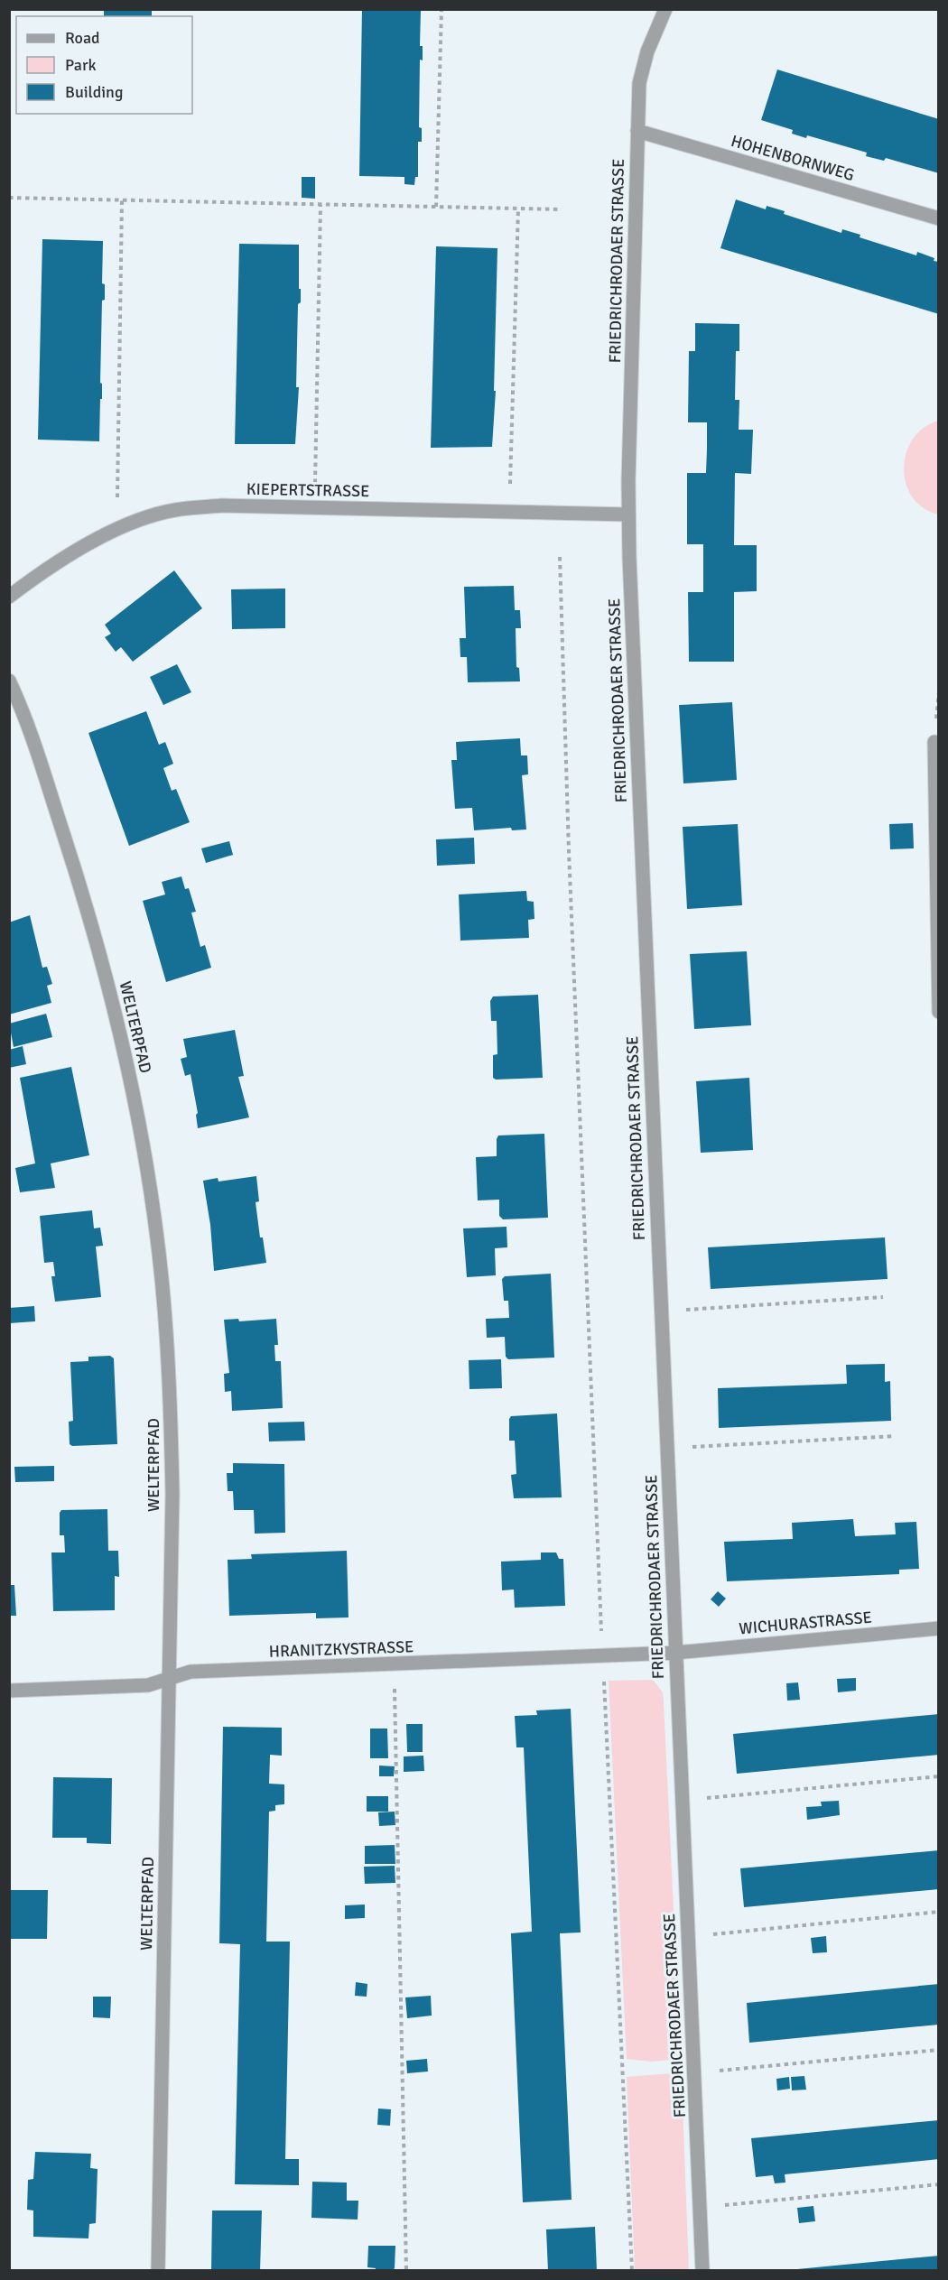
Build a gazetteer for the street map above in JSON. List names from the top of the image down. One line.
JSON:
{"streets":{"street":["HOHENBORNWEG","FRIEDRICHRODAER STRASSE","KIEPERTSTRASSE","WELTERPFAD","WICHURASTRASSE","HRANITZKYSTRASSE"]},"crossings":[["HOHENBORNWEG","FRIEDRICHRODAER STRASSE"],["FRIEDRICHRODAER STRASSE","KIEPERTSTRASSE"],["FRIEDRICHRODAER STRASSE","WICHURASTRASSE"],["FRIEDRICHRODAER STRASSE","HRANITZKYSTRASSE"],["WELTERPFAD","HRANITZKYSTRASSE"],["WICHURASTRASSE","HRANITZKYSTRASSE"]],"legend":["Road","Park","Building"]}
